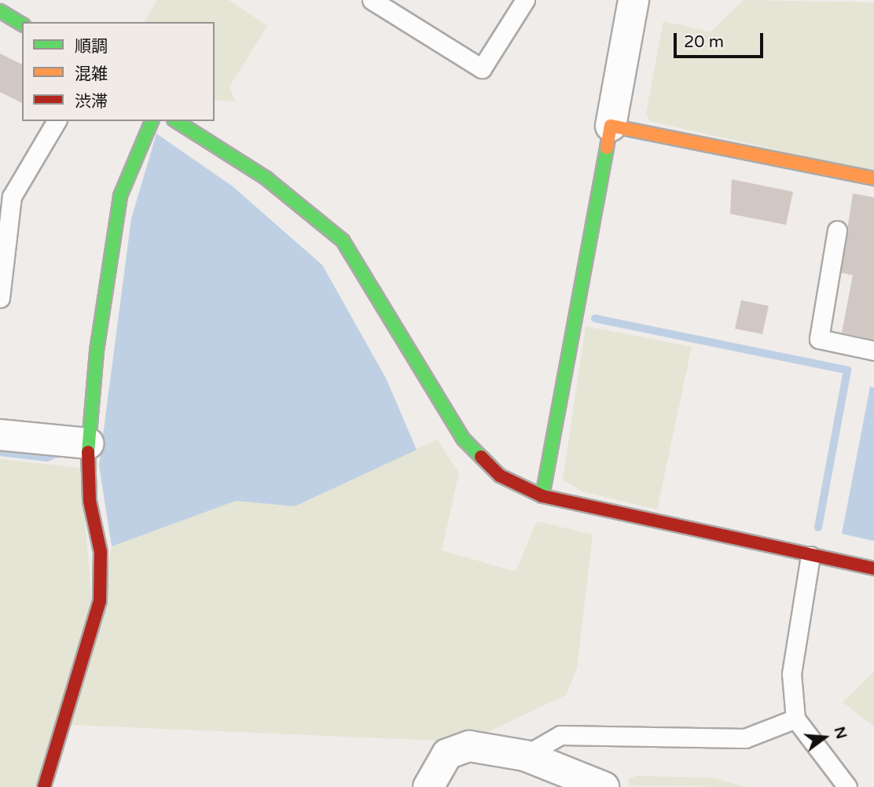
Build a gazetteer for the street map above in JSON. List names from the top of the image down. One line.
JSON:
{"legend":["順調","混雑","渋滞"],"scale_bar":"20 m","north":"right"}
